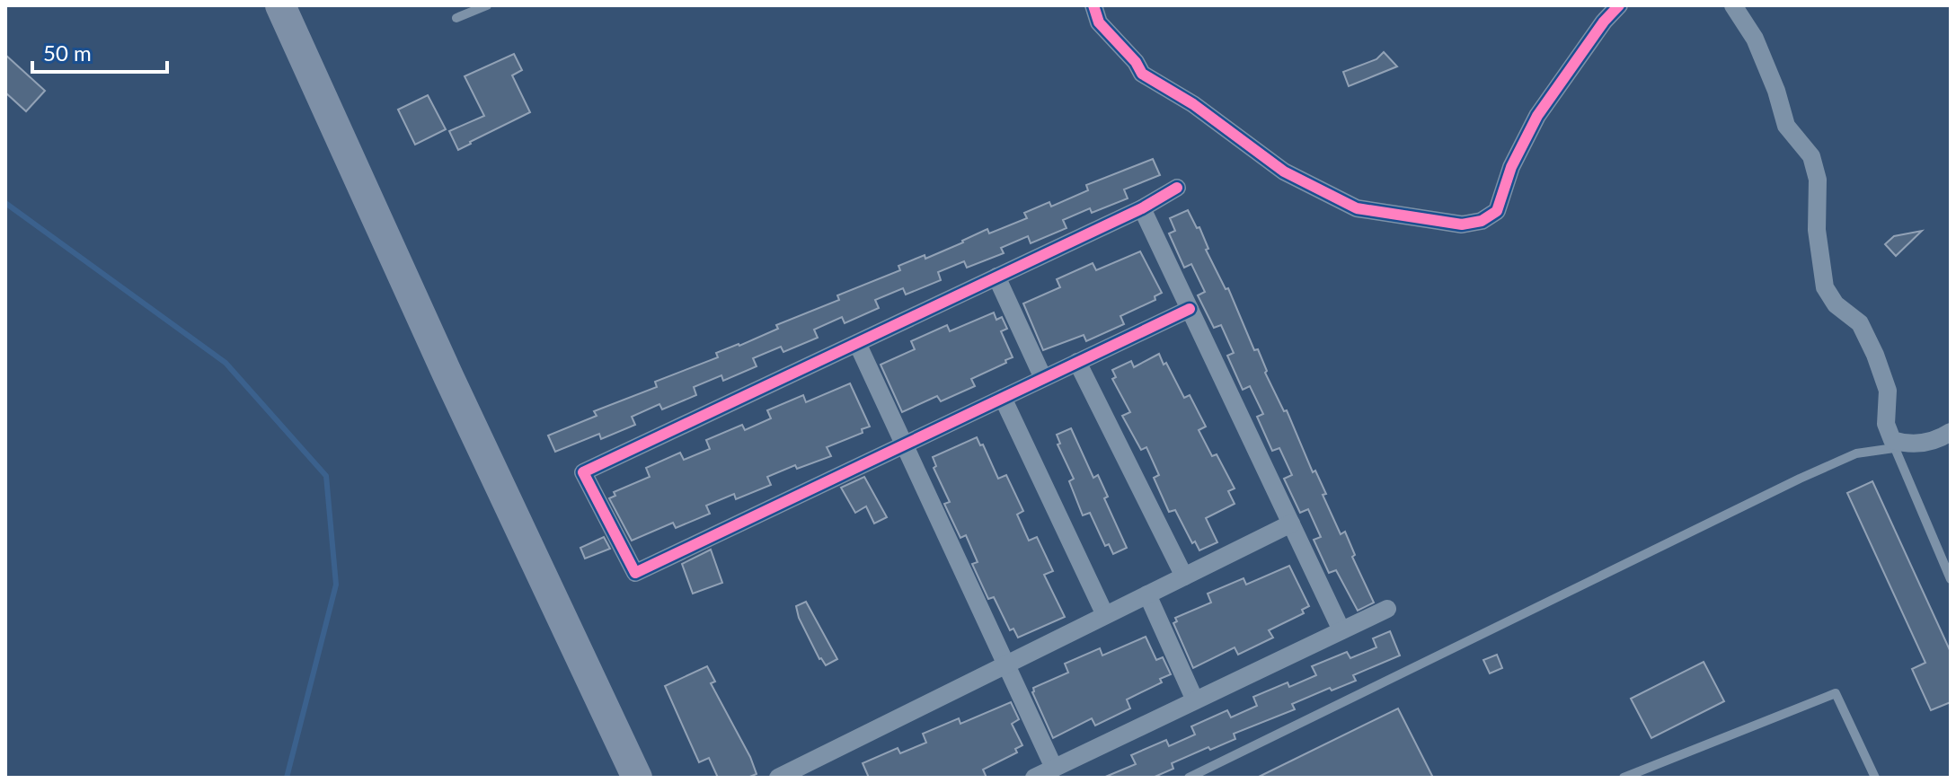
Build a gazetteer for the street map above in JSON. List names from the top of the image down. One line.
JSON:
{"scale_bar":"50 m"}
